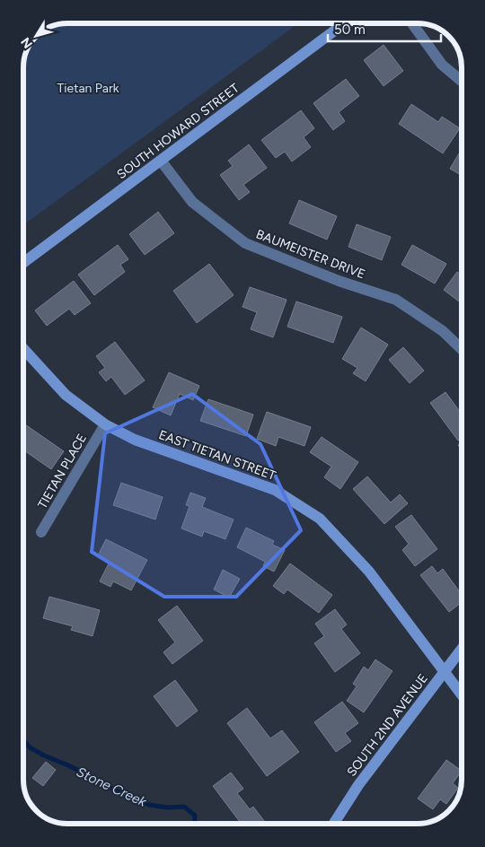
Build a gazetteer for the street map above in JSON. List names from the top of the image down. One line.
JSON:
{"streets":{"main road":["SOUTH HOWARD STREET","EAST TIETAN STREET","SOUTH 2ND AVENUE"],"street":["BAUMEISTER DRIVE","TIETAN PLACE"]},"crossings":[["SOUTH HOWARD STREET","BAUMEISTER DRIVE"],["EAST TIETAN STREET","TIETAN PLACE"],["EAST TIETAN STREET","SOUTH 2ND AVENUE"]],"water":["Stone Creek"],"parks":["Tietan Park"],"scale_bar":"50 m","north":"bottom left"}
